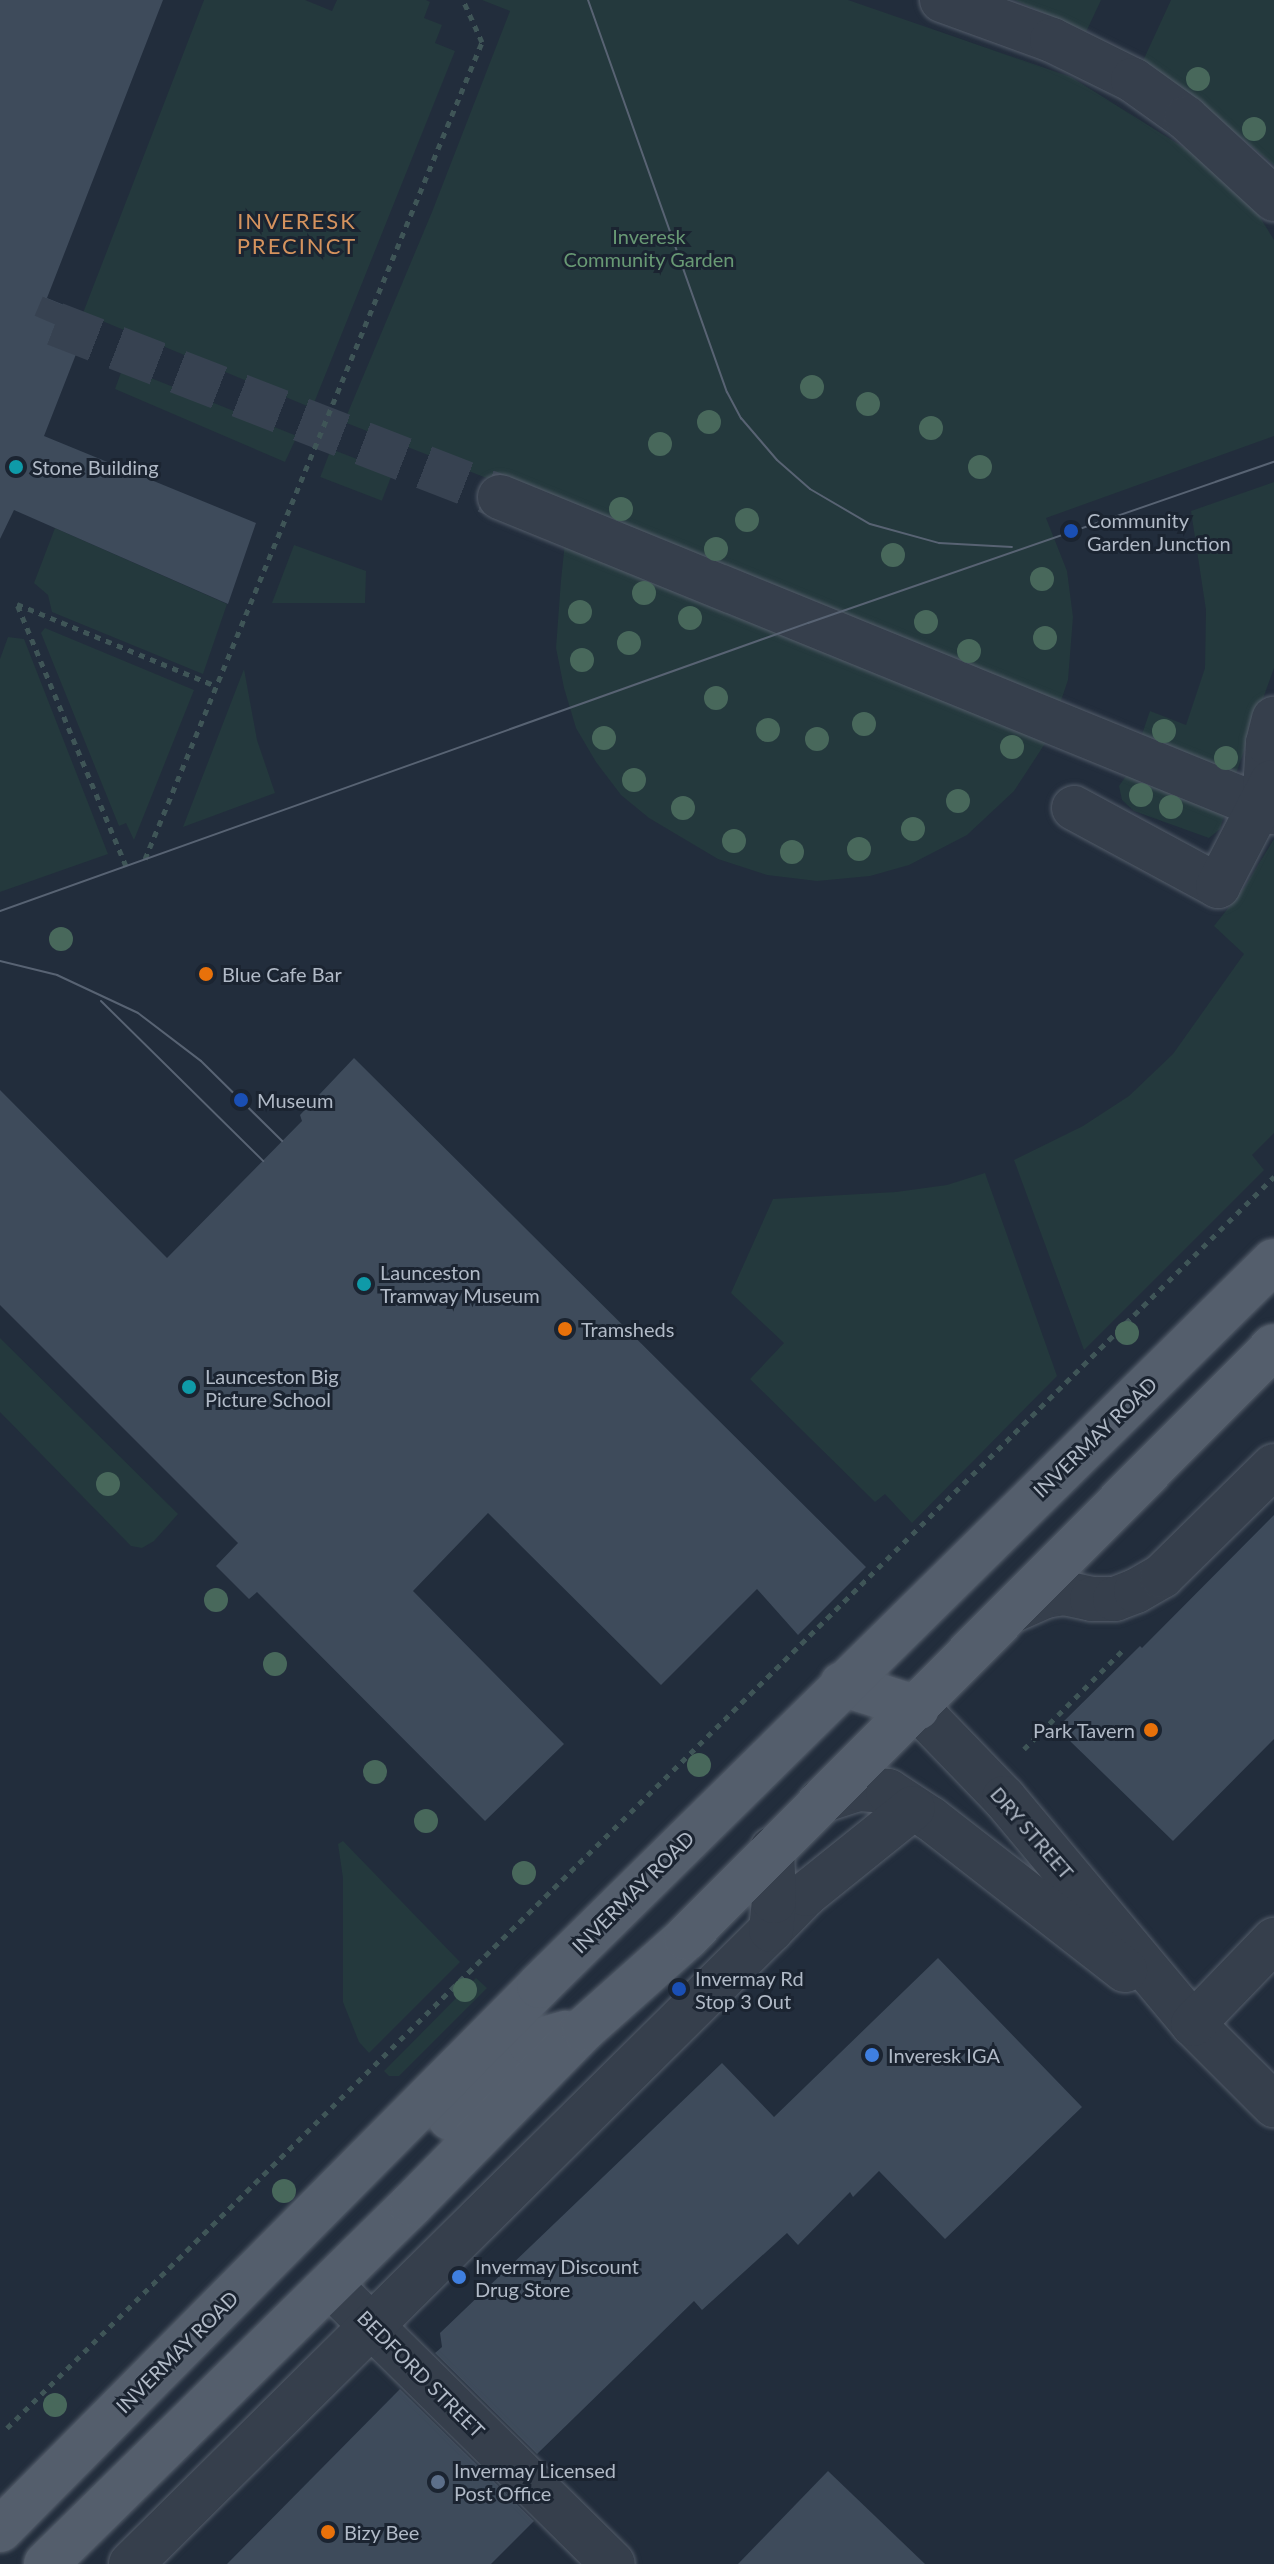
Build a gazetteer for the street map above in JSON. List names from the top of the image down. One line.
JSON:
{"streets":{"main road":["INVERMAY ROAD","DRY STREET"],"street":["BEDFORD STREET"]},"crossings":[["INVERMAY ROAD","DRY STREET"]],"districts":["INVERESK PRECINCT"],"parks":["Inveresk Community Garden"],"places":["Stone Building","Community Garden Junction","Blue Cafe Bar","Museum","Launceston Tramway Museum","Tramsheds","Launceston Big Picture School","Park Tavern","Invermay Rd Stop 3 Out","Inveresk IGA","Invermay Discount Drug Store","Invermay Licensed Post Office","Bizy Bee"]}
